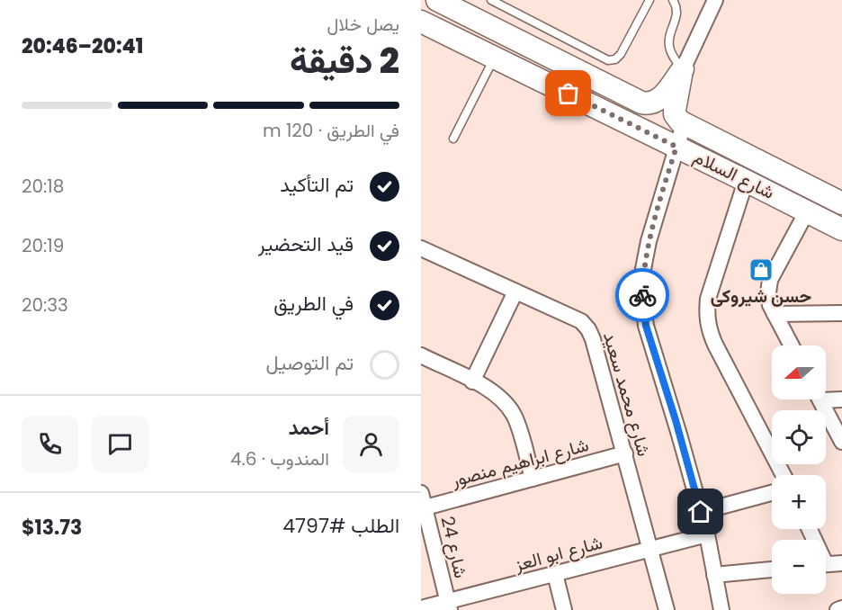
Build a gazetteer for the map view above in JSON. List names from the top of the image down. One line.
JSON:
{"streets":{"street":["شارع السلام","شارع محمد سعيد","شارع ابراهيم منصور","شارع 24","شارع ابو العز"]},"crossings":[["شارع محمد سعيد","شارع ابراهيم منصور"],["شارع محمد سعيد","شارع ابو العز"],["شارع ابراهيم منصور","شارع 24"],["شارع 24","شارع ابو العز"]],"places":{"shop":["حسن شيروكى"]},"north":"left","page":{"heading":["2 دقيقة","يصل خلال","20:41–20:46"],"panel":["أحمد","المندوب · 4.6","الطلب #4797","$13.73"],"bar":"في الطريق · 120 m","list":[["تم التأكيد","20:18"],["قيد التحضير","20:19"],["في الطريق","20:33"],"تم التوصيل"],"map_buttons":["+","−"]}}
